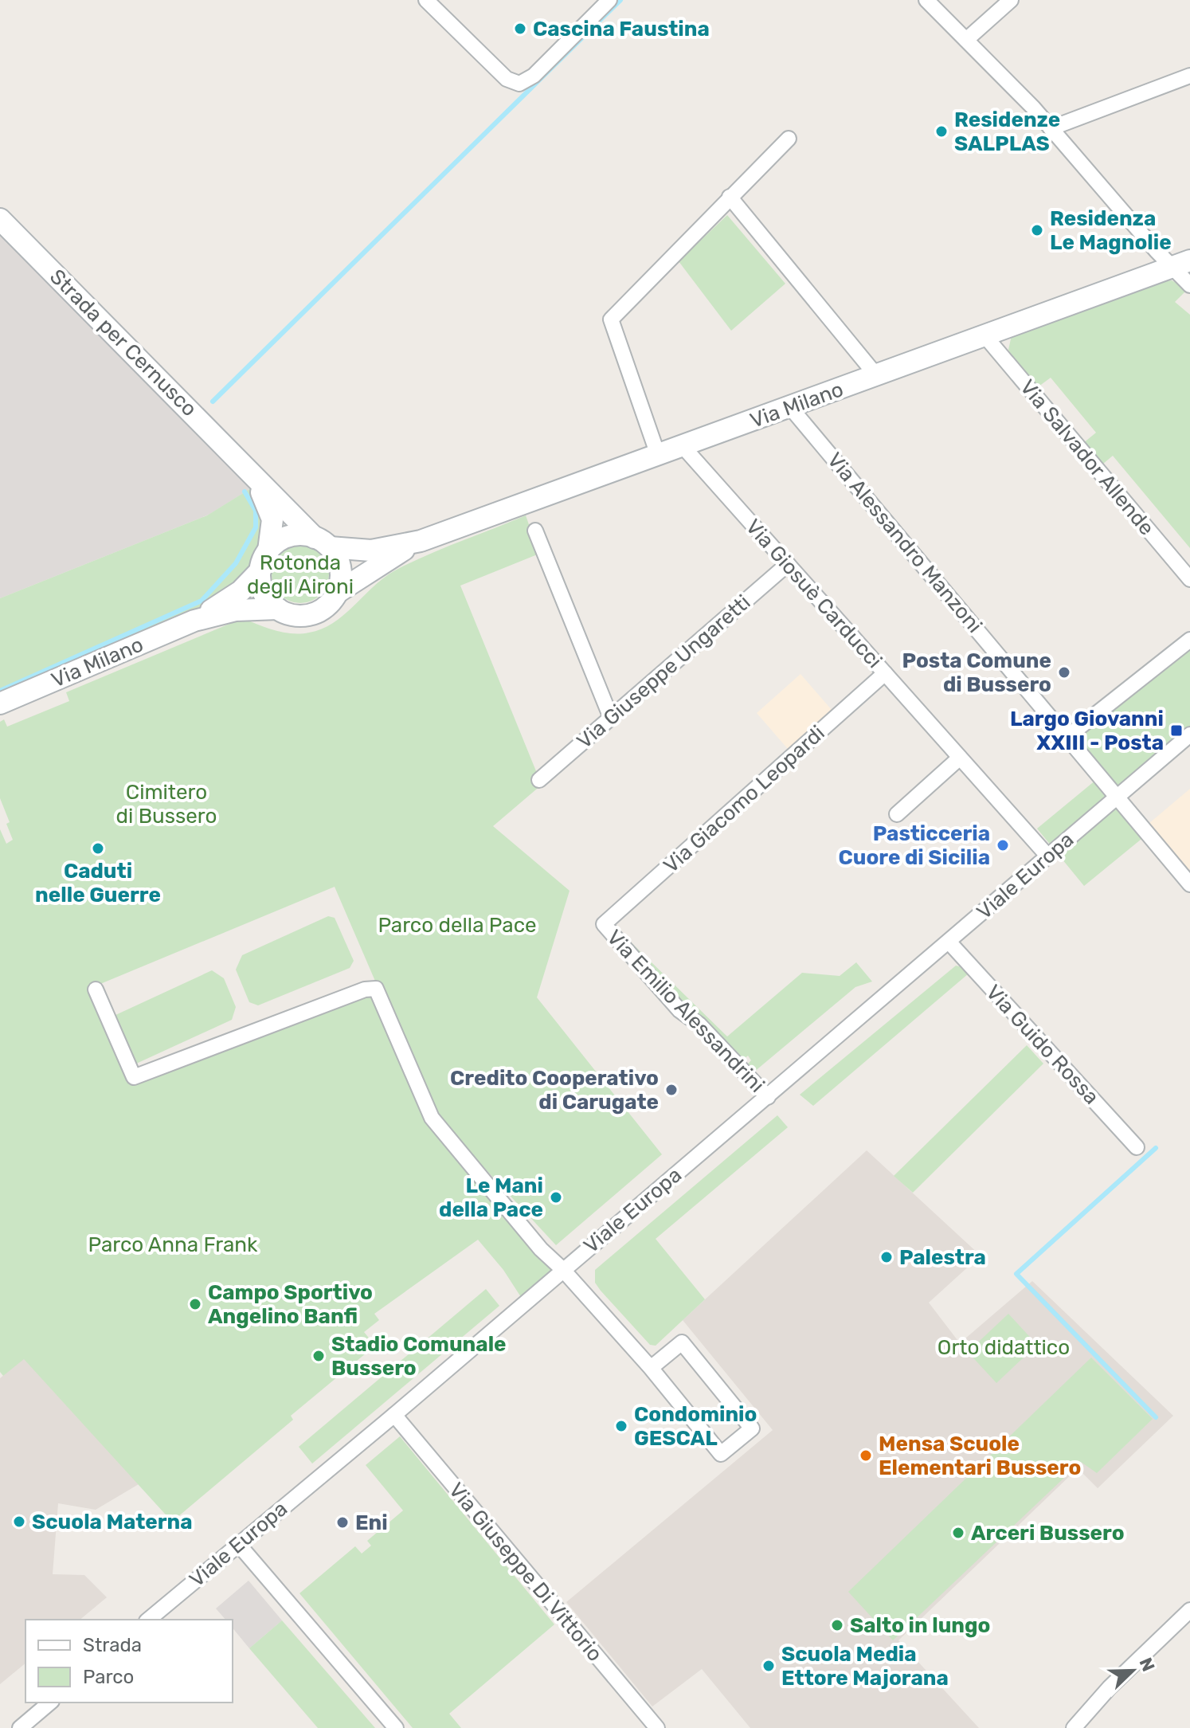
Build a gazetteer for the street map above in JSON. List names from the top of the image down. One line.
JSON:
{"streets":{"street":["Strada per Cernusco","Via Milano","Via Salvador Allende","Via Alessandro Manzoni","Via Giosuè Carducci","Via Giuseppe Ungaretti","Via Giacomo Leopardi","Viale Europa","Via Emilio Alessandrini","Via Guido Rossa","Via Giuseppe Di Vittorio"]},"crossings":[["Strada per Cernusco","Via Milano"],["Via Milano","Via Salvador Allende"],["Via Milano","Via Alessandro Manzoni"],["Via Milano","Via Giosuè Carducci"],["Via Alessandro Manzoni","Viale Europa"],["Via Giosuè Carducci","Via Giuseppe Ungaretti"],["Via Giosuè Carducci","Via Giacomo Leopardi"],["Via Giosuè Carducci","Viale Europa"],["Via Giacomo Leopardi","Via Emilio Alessandrini"],["Viale Europa","Via Emilio Alessandrini"],["Viale Europa","Via Guido Rossa"],["Viale Europa","Via Giuseppe Di Vittorio"]],"parks":["Rotonda degli Aironi","Cimitero di Bussero","Parco della Pace","Parco Anna Frank","Orto didattico"],"places":{"other":["Cascina Faustina","Residenze SALPLAS","Residenza Le Magnolie","Posta Comune di Bussero","Pasticceria Cuore di Sicilia","Caduti nelle Guerre","Credito Cooperativo di Carugate","Le Mani della Pace","Palestra","Campo Sportivo Angelino Banfi","Stadio Comunale Bussero","Condominio GESCAL","Mensa Scuole Elementari Bussero","Scuola Materna","Eni","Arceri Bussero","Salto in lungo","Scuola Media Ettore Majorana"],"transit":["Largo Giovanni XXIII - Posta"]},"legend":["Strada","Parco"],"north":"top right"}
